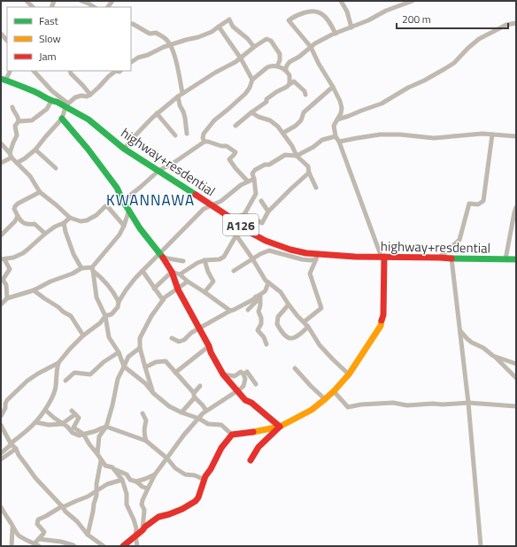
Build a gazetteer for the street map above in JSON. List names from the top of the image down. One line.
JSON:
{"streets":{"main road":["highway+resdential","A126"]},"districts":["KWANNAWA"],"legend":["Fast","Slow","Jam"],"scale_bar":"200 m"}
